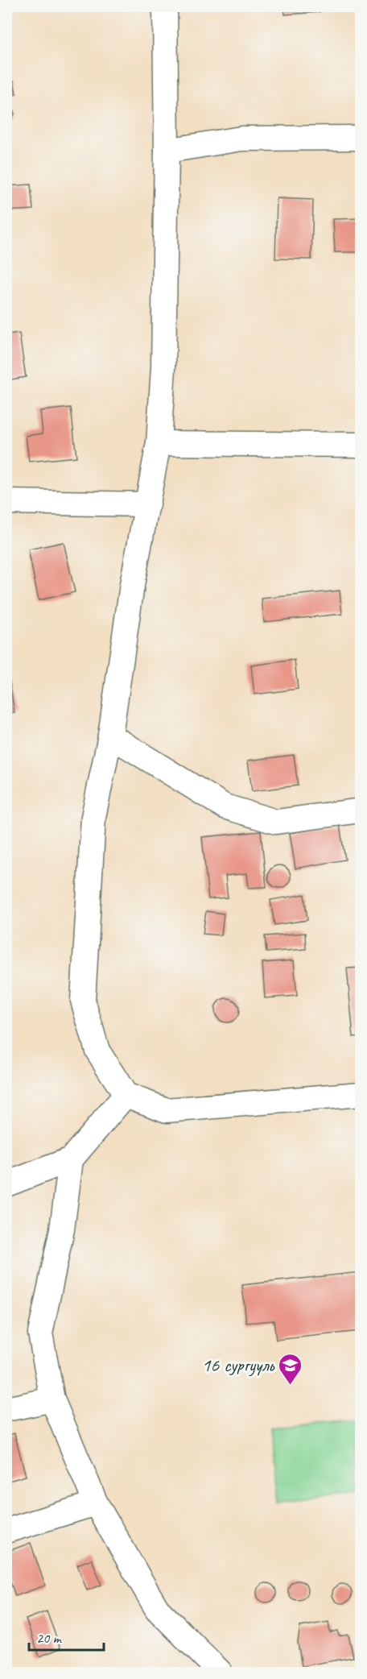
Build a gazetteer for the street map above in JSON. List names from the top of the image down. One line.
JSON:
{"places":{"school or university":["16 сургууль"]},"scale_bar":"20 m"}
